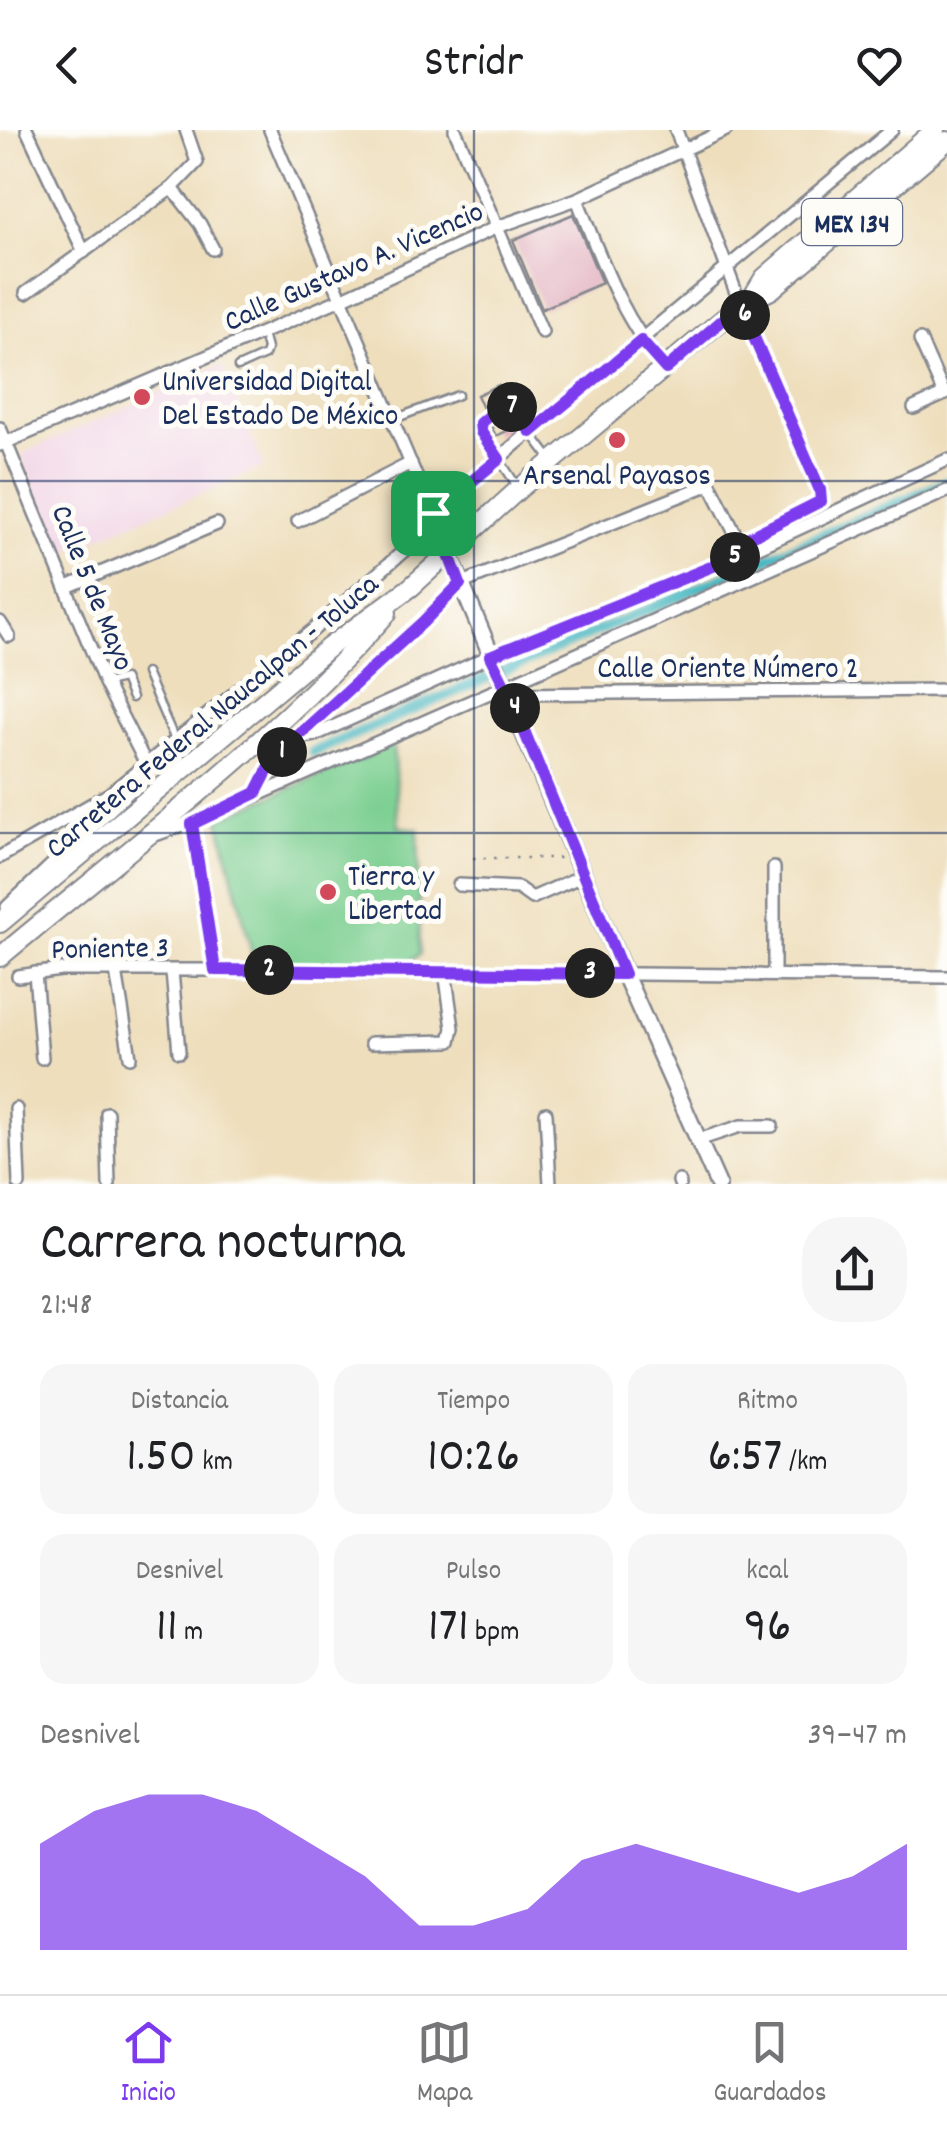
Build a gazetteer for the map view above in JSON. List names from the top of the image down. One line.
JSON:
{"streets":{"main road":["MEX 134","Carretera Federal Naucalpan - Toluca"],"street":["Calle Gustavo A. Vicencio","Calle 5 de Mayo","Calle Oriente Número 2","Poniente 3"]},"crossings":[["Calle Gustavo A. Vicencio","Calle 5 de Mayo"]],"places":["Universidad Digital Del Estado De México","Arsenal Payasos","Tierra y Libertad"],"page":{"header":"Stridr","pins":["6","7","5","4","1","2","3"],"heading":["Carrera nocturna","21:48"],"stats":[["Distancia","1.50 km"],["Tiempo","10:26"],["Ritmo","6:57 /km"],["Desnivel","11 m"],["Pulso","171 bpm"],["kcal","96"]],"chart":["Desnivel","39–47 m"],"tabs":["Inicio","Mapa","Guardados"]}}
